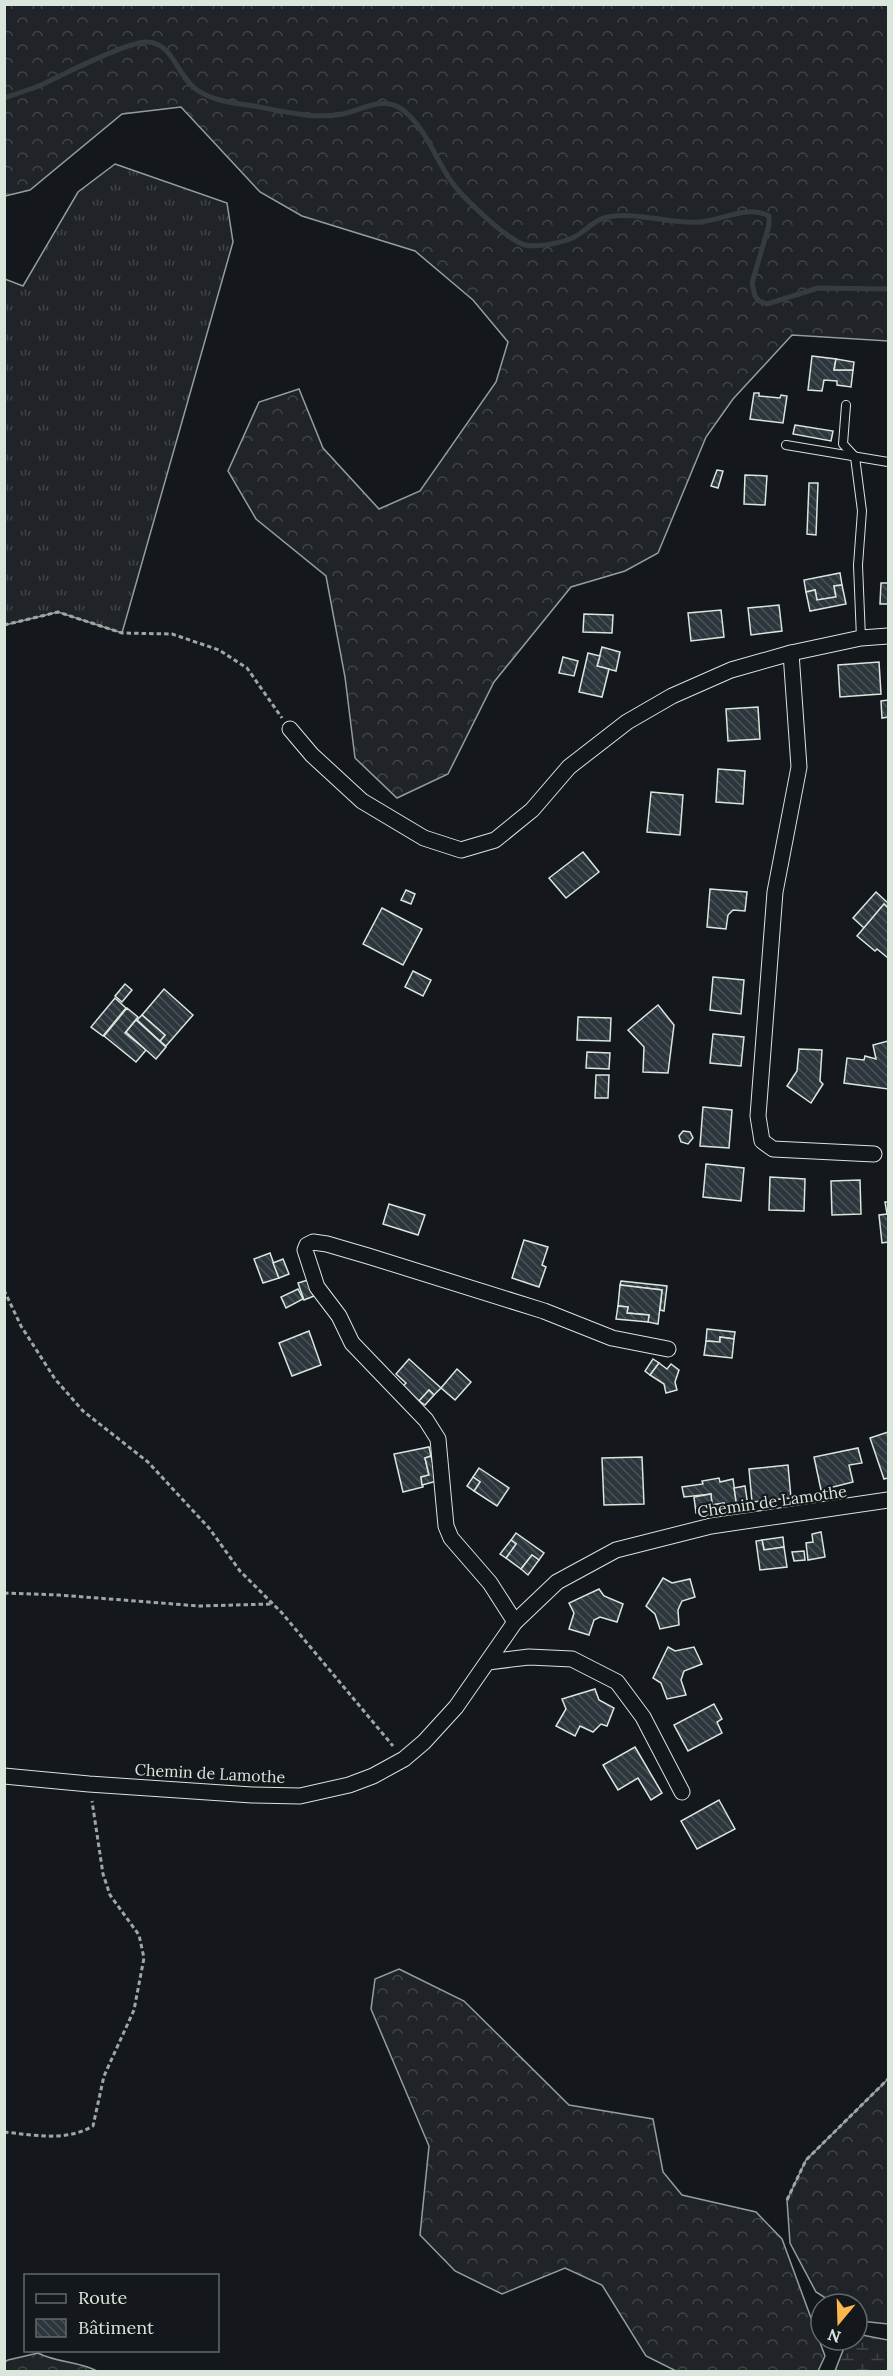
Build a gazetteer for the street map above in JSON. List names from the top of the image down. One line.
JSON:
{"streets":{"street":["Chemin de Lamothe"]},"legend":["Route","Bâtiment"],"north":"bottom"}
